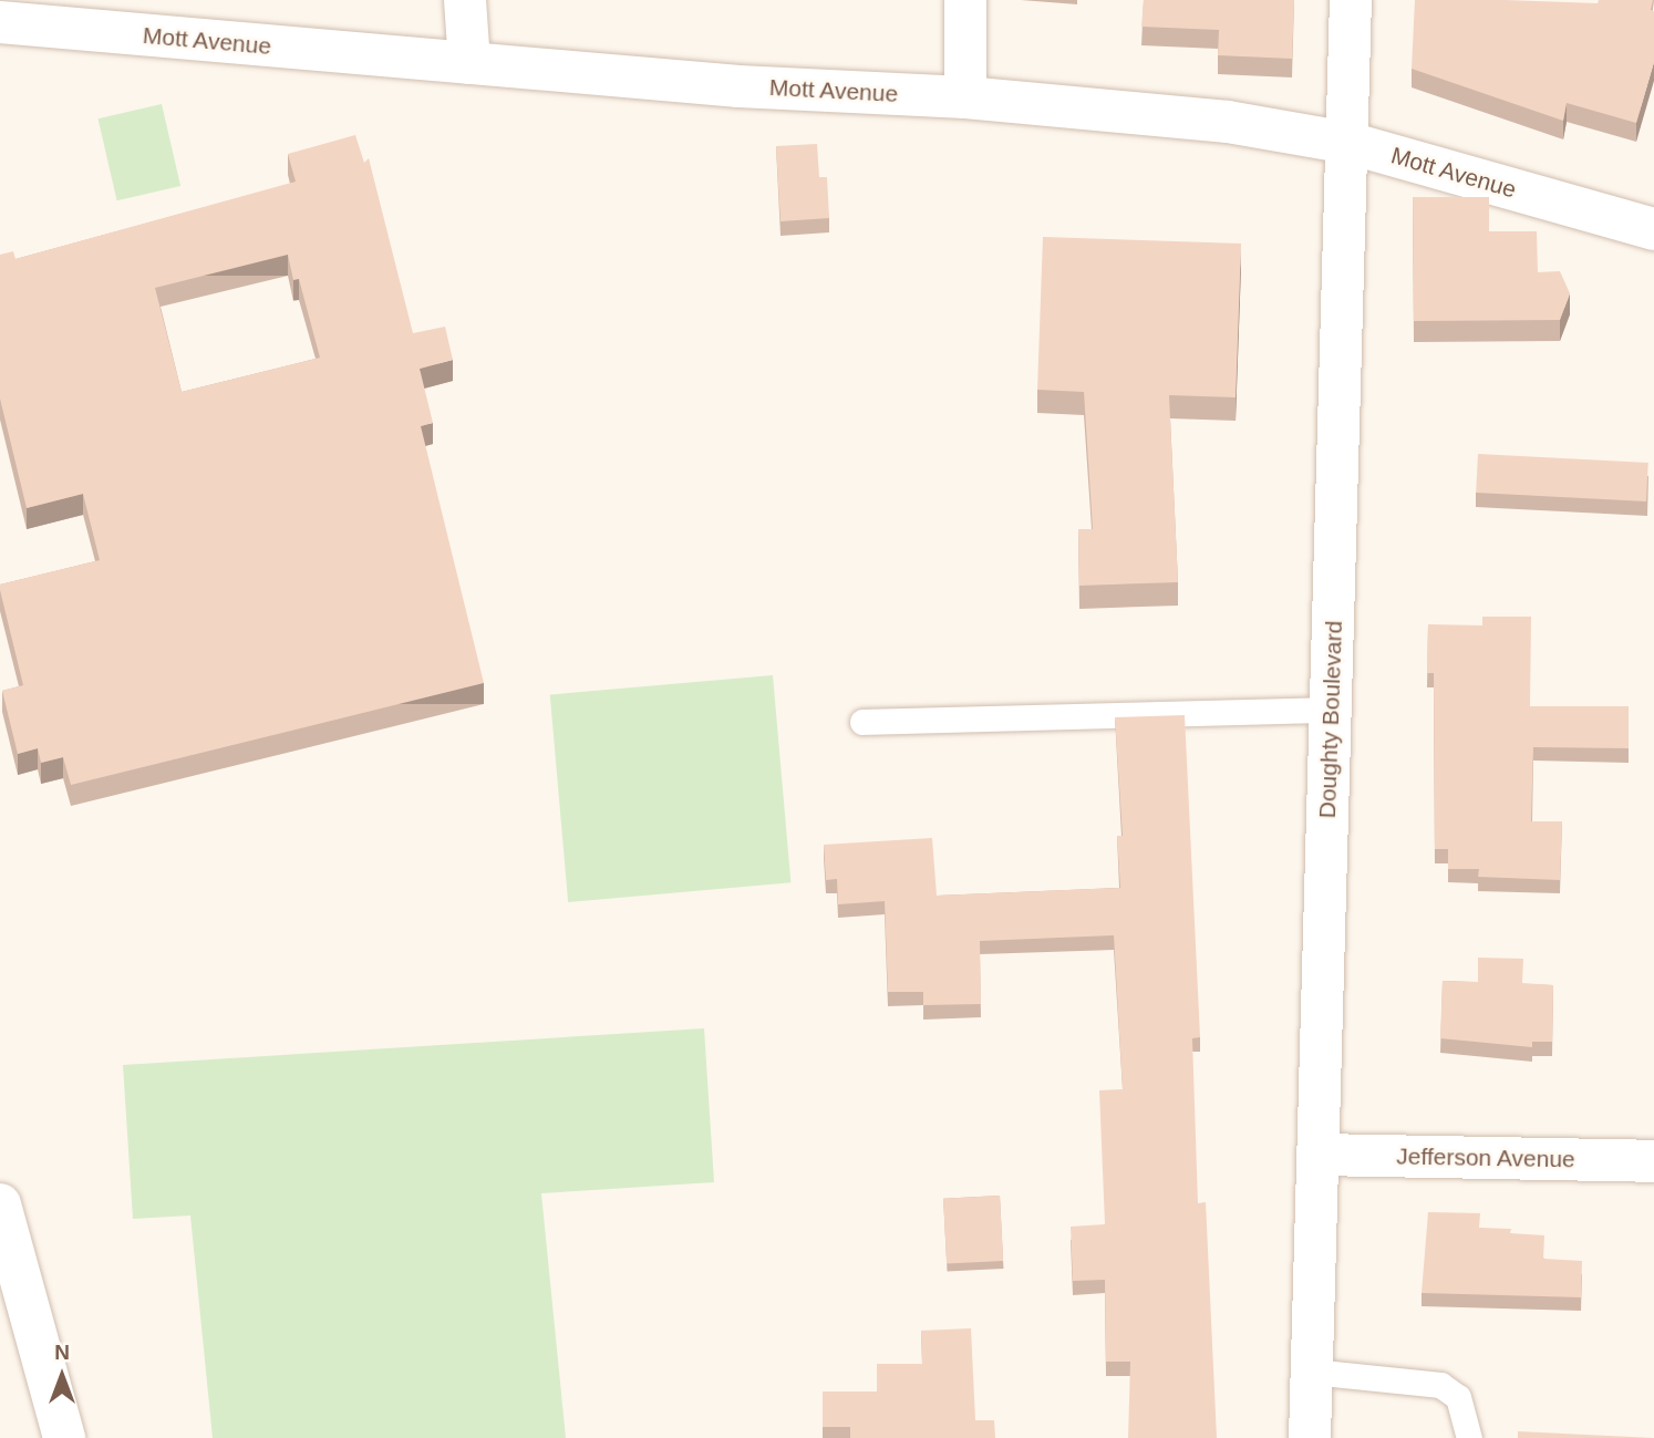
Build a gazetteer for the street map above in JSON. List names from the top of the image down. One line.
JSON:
{"streets":{"street":["Mott Avenue","Doughty Boulevard","Jefferson Avenue"]},"crossings":[["Mott Avenue","Doughty Boulevard"],["Doughty Boulevard","Jefferson Avenue"]],"north":"top"}
